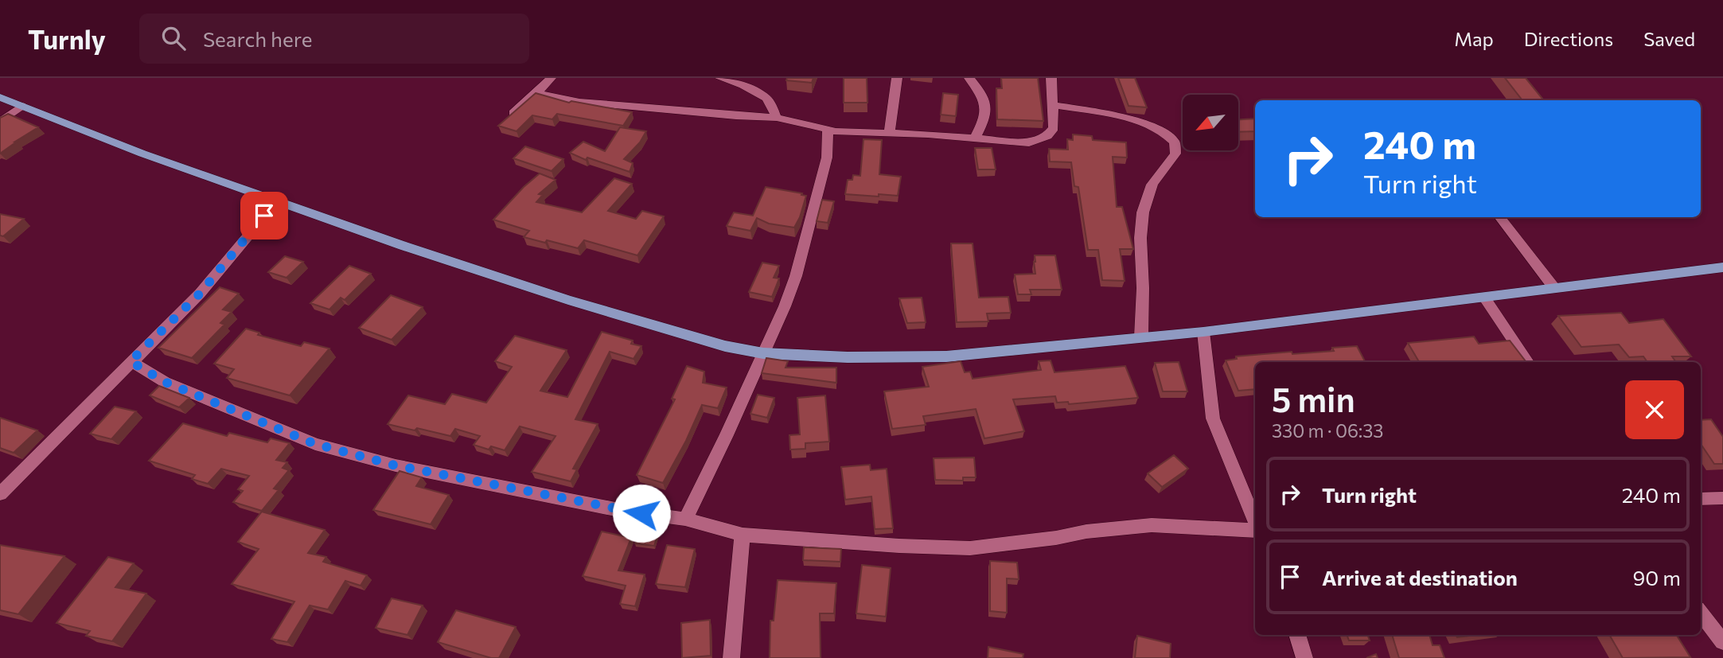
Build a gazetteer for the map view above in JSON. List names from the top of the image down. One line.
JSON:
{"north":"bottom left","page":{"header":"Turnly","search":"Search here","nav":["Map","Directions","Saved"],"turn":["240 m","Turn right"],"heading":["5 min","330 m · 06:33"],"list":[{"name":"Turn right","value":"240 m"},{"name":"Arrive at destination","value":"90 m"}]}}
